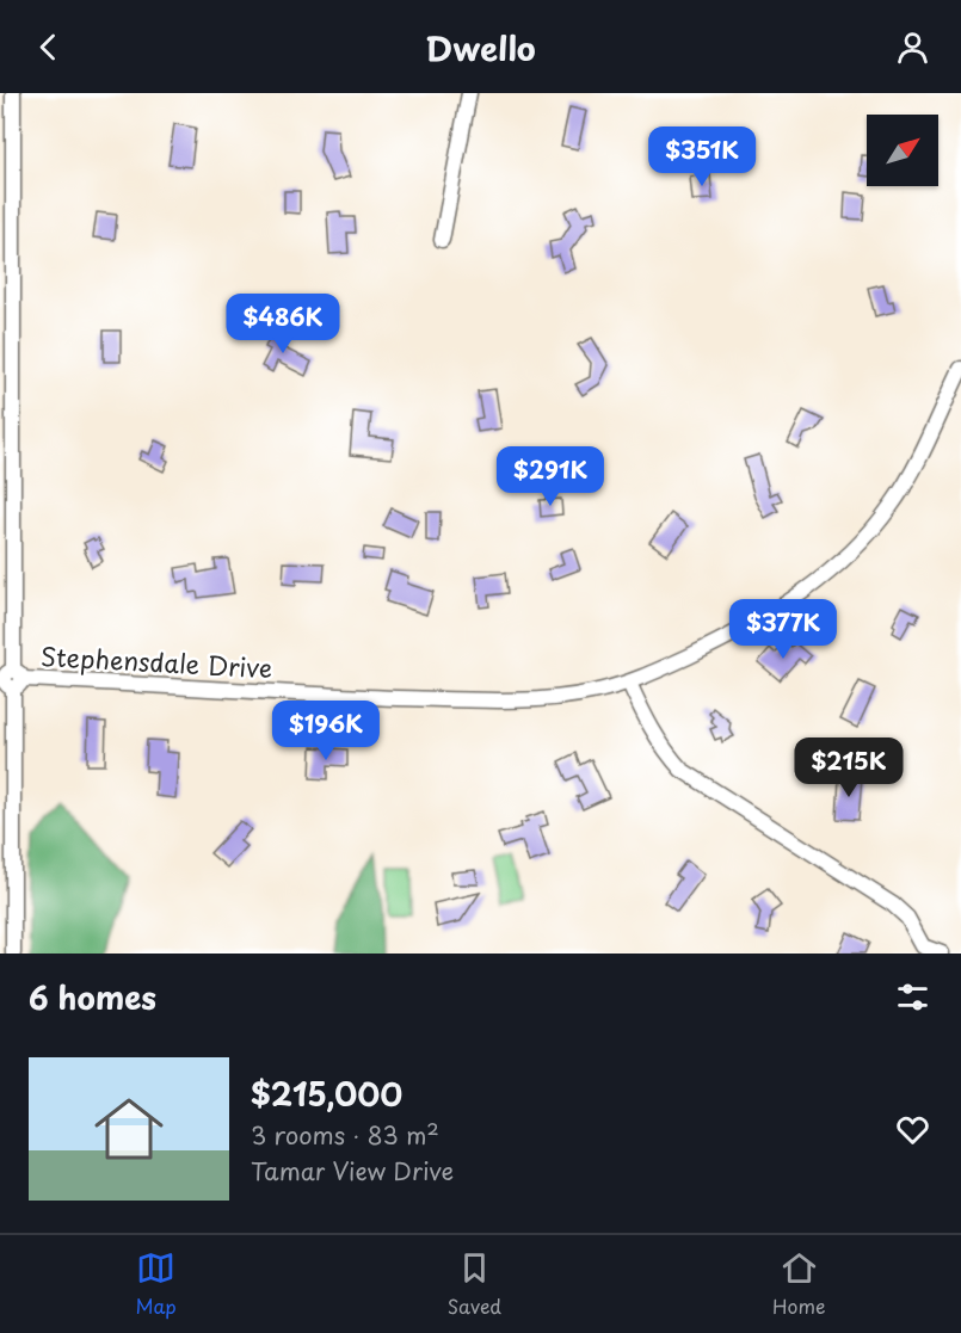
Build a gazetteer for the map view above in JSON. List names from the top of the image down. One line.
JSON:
{"streets":{"street":["Stephensdale Drive"]},"north":"top right","page":{"header":"Dwello","price":["$351K","$486K","$291K","$377K","$196K","$215K"],"heading":"6 homes","list":[{"name":"$215,000","note":"3 rooms · 83 m² · Tamar View Drive"}],"tabs":["Map","Saved","Home"]}}
